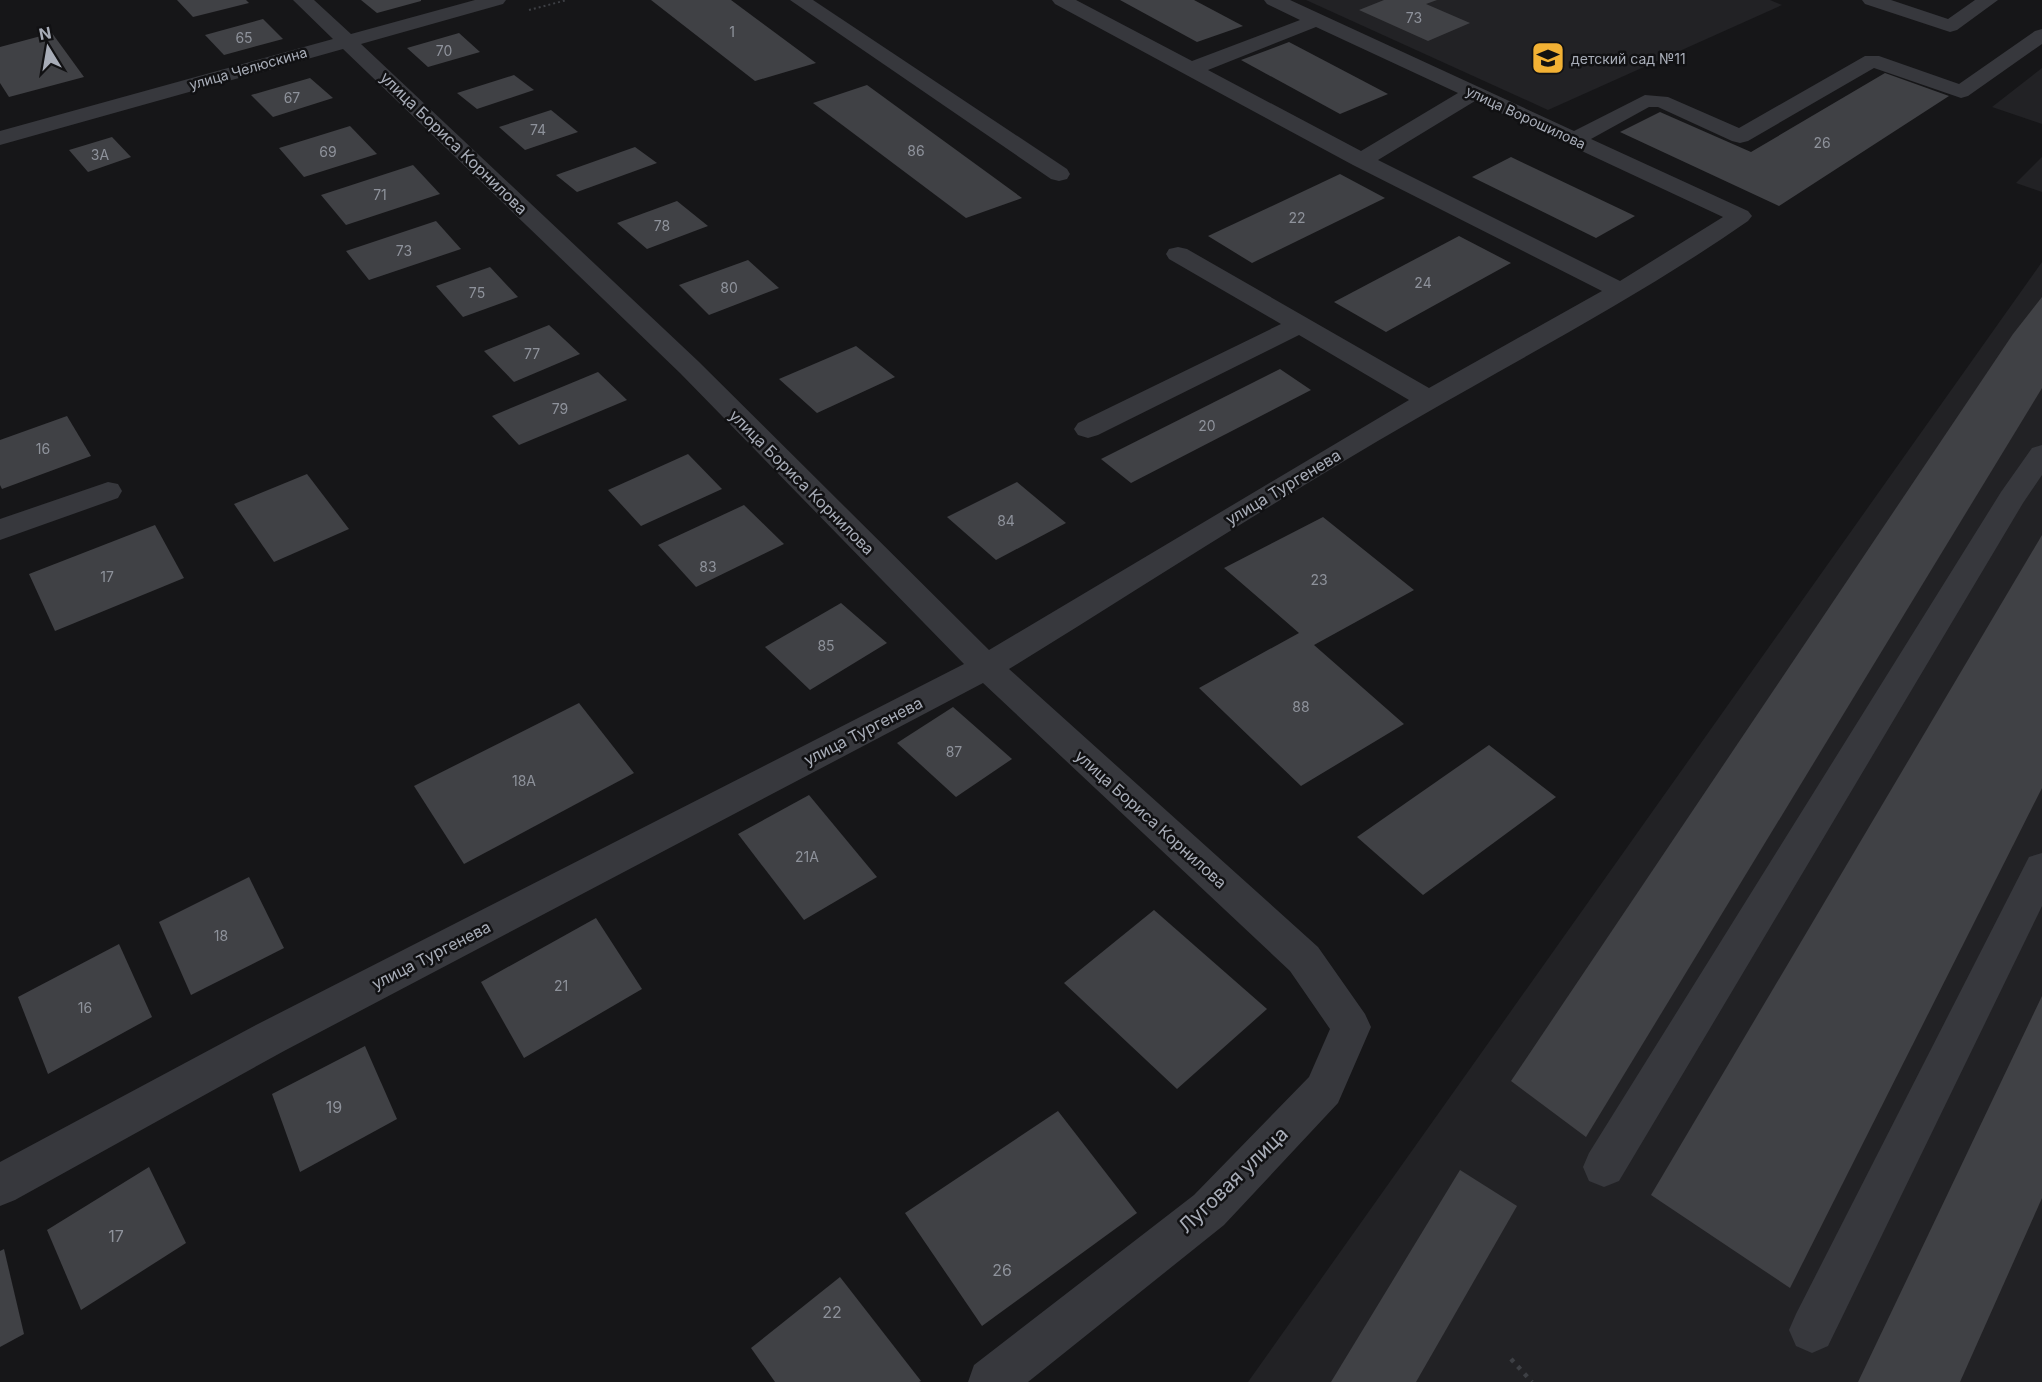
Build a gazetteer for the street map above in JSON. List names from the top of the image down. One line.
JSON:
{"streets":{"street":["улица Челюскина","улица Ворошилова","улица Бориса Корнилова","улица Тургенева","Луговая улица"]},"crossings":[["улица Челюскина","улица Бориса Корнилова"],["улица Ворошилова","улица Тургенева"],["улица Бориса Корнилова","улица Тургенева"],["улица Бориса Корнилова","Луговая улица"]],"places":{"school or university":["детский сад №11"]},"house_numbers":["73","1","65","70","67","74","26","86","69","3А","71","22","78","73","24","80","75","77","79","20","16","84","83","17","23","85","88","87","18А","21А","18","21","16","19","17","26","22"],"north":"top"}
